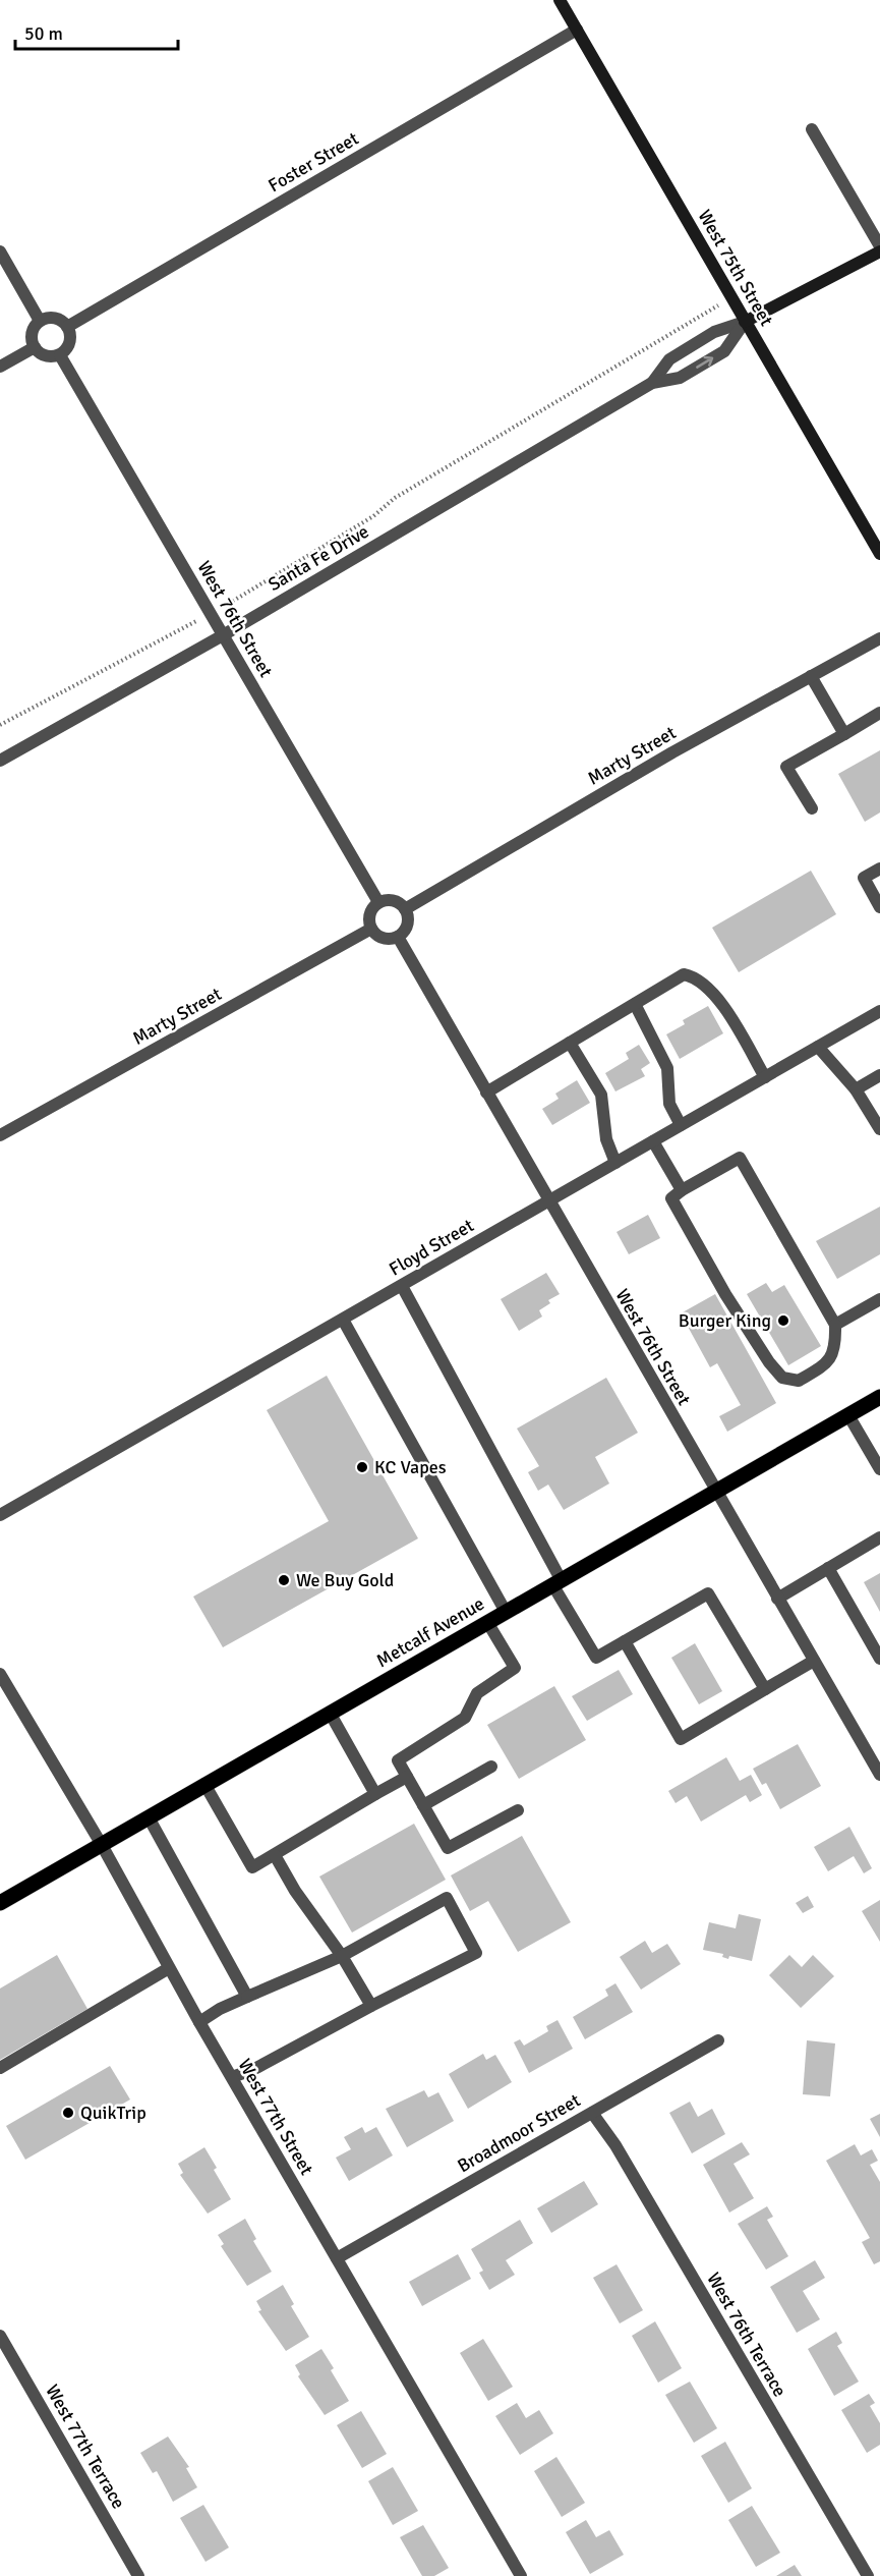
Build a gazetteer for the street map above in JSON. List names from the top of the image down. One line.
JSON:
{"streets":{"main road":["West 75th Street","Santa Fe Drive","Metcalf Avenue"],"street":["Foster Street","West 76th Street","Marty Street","Floyd Street","West 77th Street","Broadmoor Street","West 76th Terrace","West 77th Terrace"]},"crossings":[["Foster Street","West 75th Street"],["Foster Street","West 76th Street"],["West 75th Street","Santa Fe Drive"],["Santa Fe Drive","West 76th Street"],["West 76th Street","Marty Street"],["West 76th Street","Floyd Street"],["West 76th Street","Metcalf Avenue"],["Metcalf Avenue","West 77th Street"],["West 77th Street","Broadmoor Street"],["Broadmoor Street","West 76th Terrace"]],"places":["Burger King","KC Vapes","We Buy Gold","QuikTrip"],"scale_bar":"50 m"}
